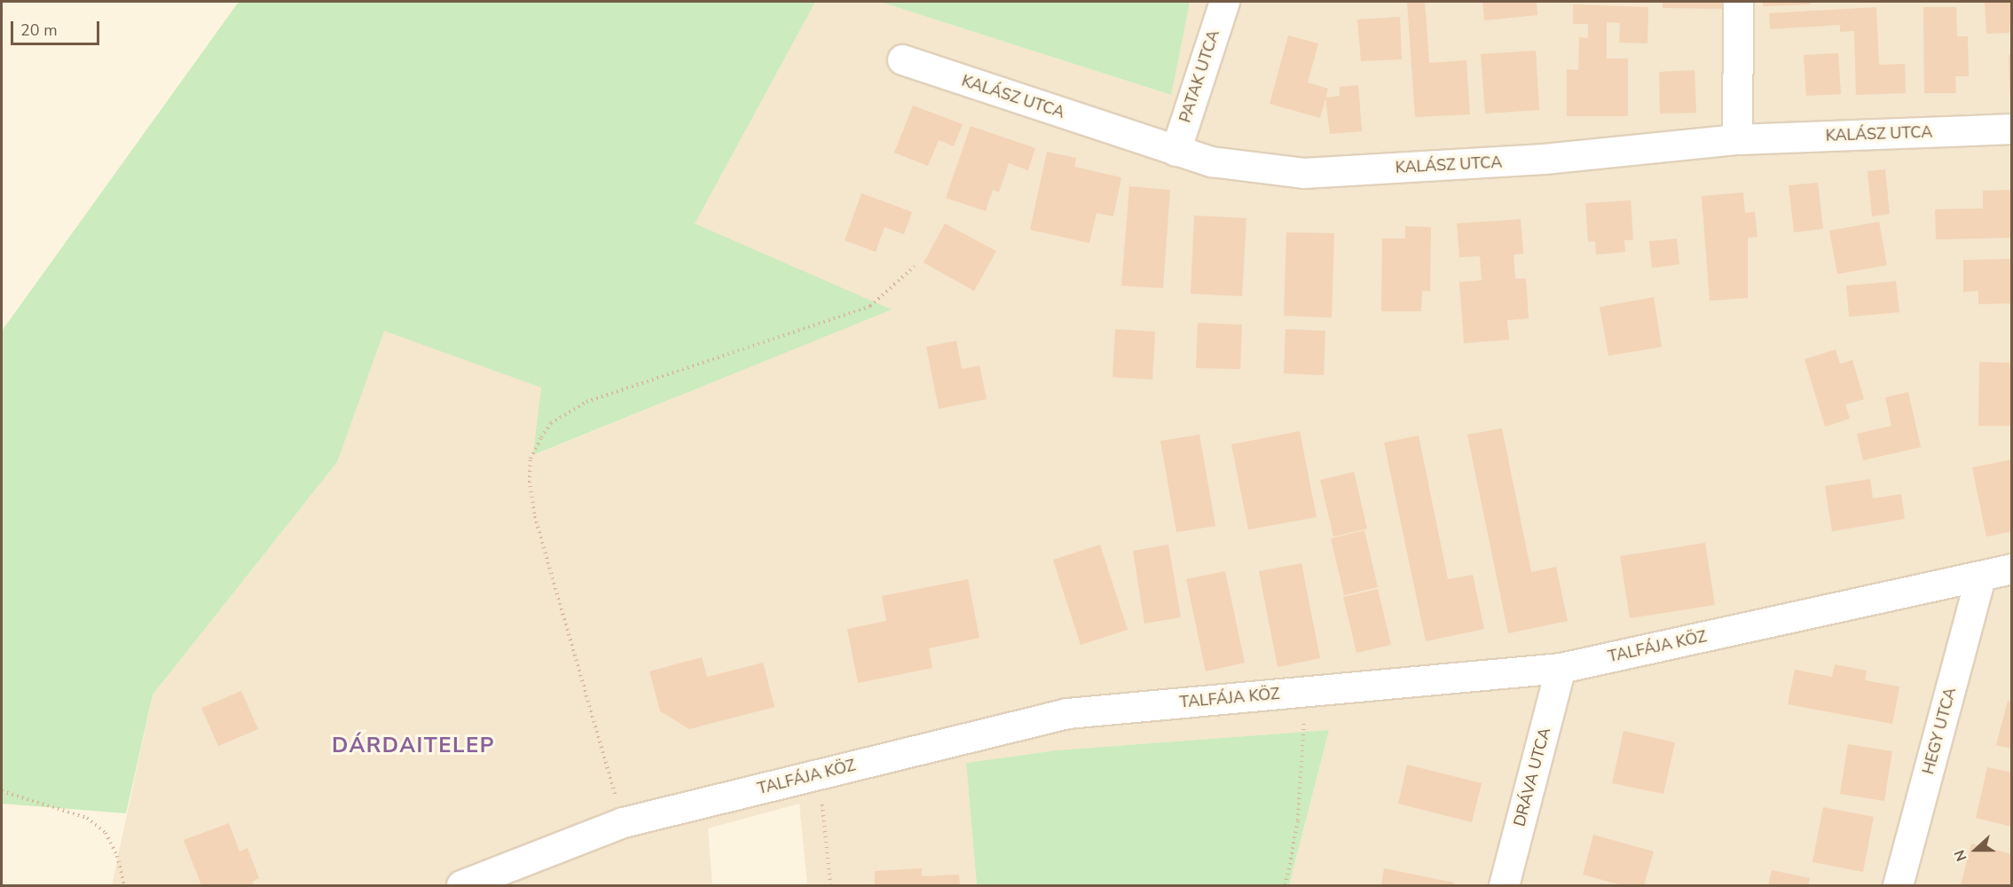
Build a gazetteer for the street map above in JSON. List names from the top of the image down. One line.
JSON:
{"streets":{"street":["PATAK UTCA","KALÁSZ UTCA","TALFÁJA KÖZ","HEGY UTCA","DRÁVA UTCA"]},"crossings":[["PATAK UTCA","KALÁSZ UTCA"],["TALFÁJA KÖZ","HEGY UTCA"],["TALFÁJA KÖZ","DRÁVA UTCA"]],"districts":["DÁRDAITELEP"],"scale_bar":"20 m","north":"left"}
